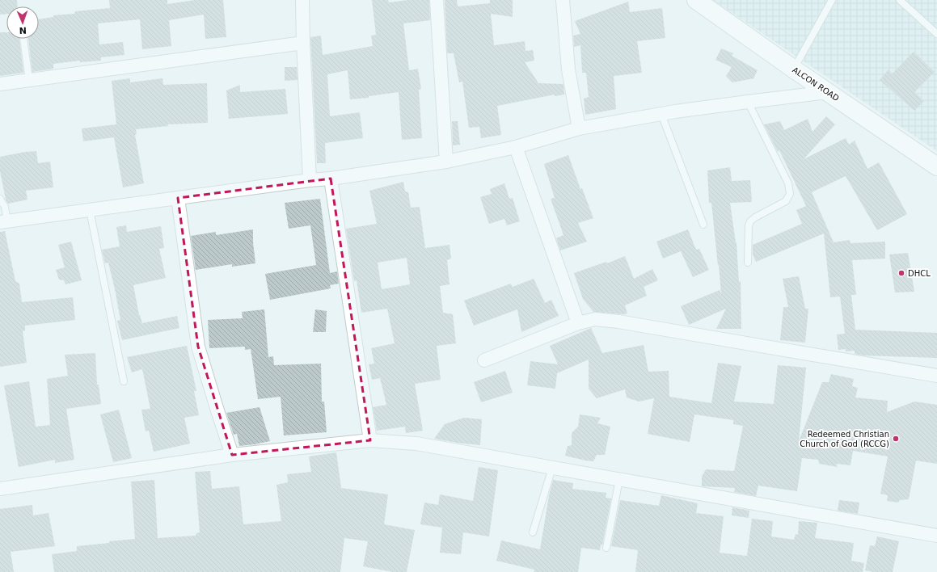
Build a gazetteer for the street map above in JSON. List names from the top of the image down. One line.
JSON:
{"streets":{"main road":["ALCON ROAD"]},"places":["DHCL","Redeemed Christian Church of God (RCCG)"],"north":"bottom"}
